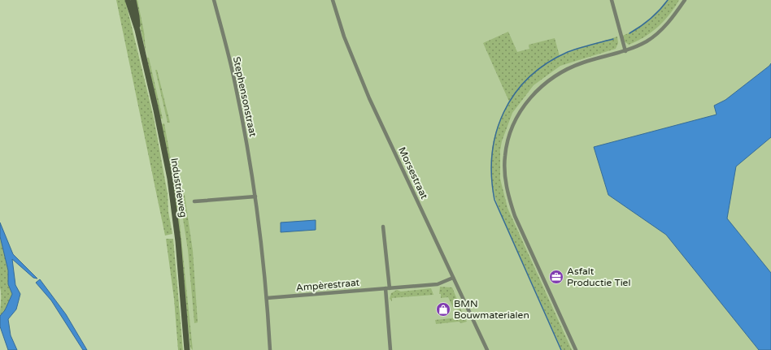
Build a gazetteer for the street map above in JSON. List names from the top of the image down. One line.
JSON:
{"streets":{"main road":["Industrieweg"],"street":["Stephensonstraat","Morsestraat","Ampèrestraat"]},"crossings":[["Stephensonstraat","Ampèrestraat"],["Morsestraat","Ampèrestraat"]],"places":{"office":["Asfalt Productie Tiel"],"shop":["BMN Bouwmaterialen"]}}
